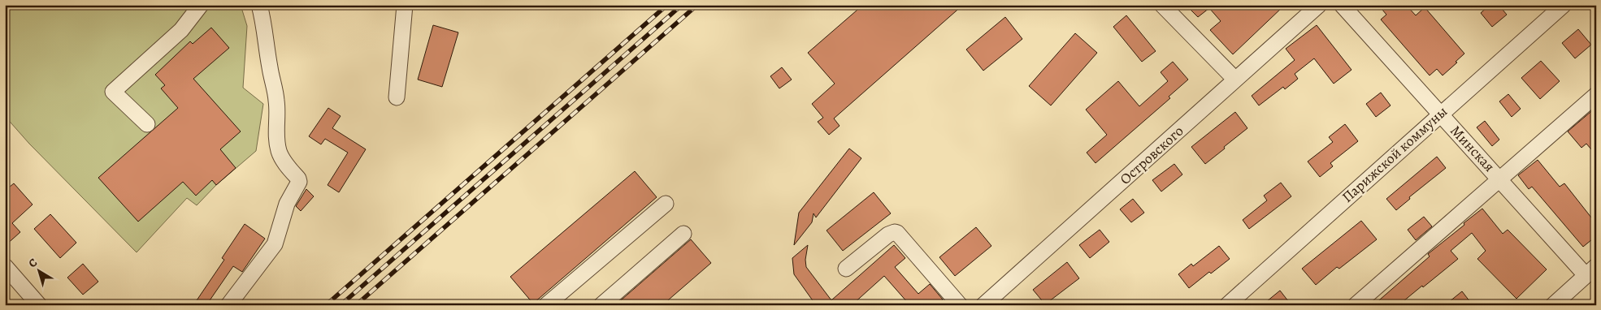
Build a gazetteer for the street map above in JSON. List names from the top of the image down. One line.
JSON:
{"streets":{"street":["Минская","Парижской коммуны","Островского"]},"crossings":[["Минская","Парижской коммуны"]],"north":"top left"}
